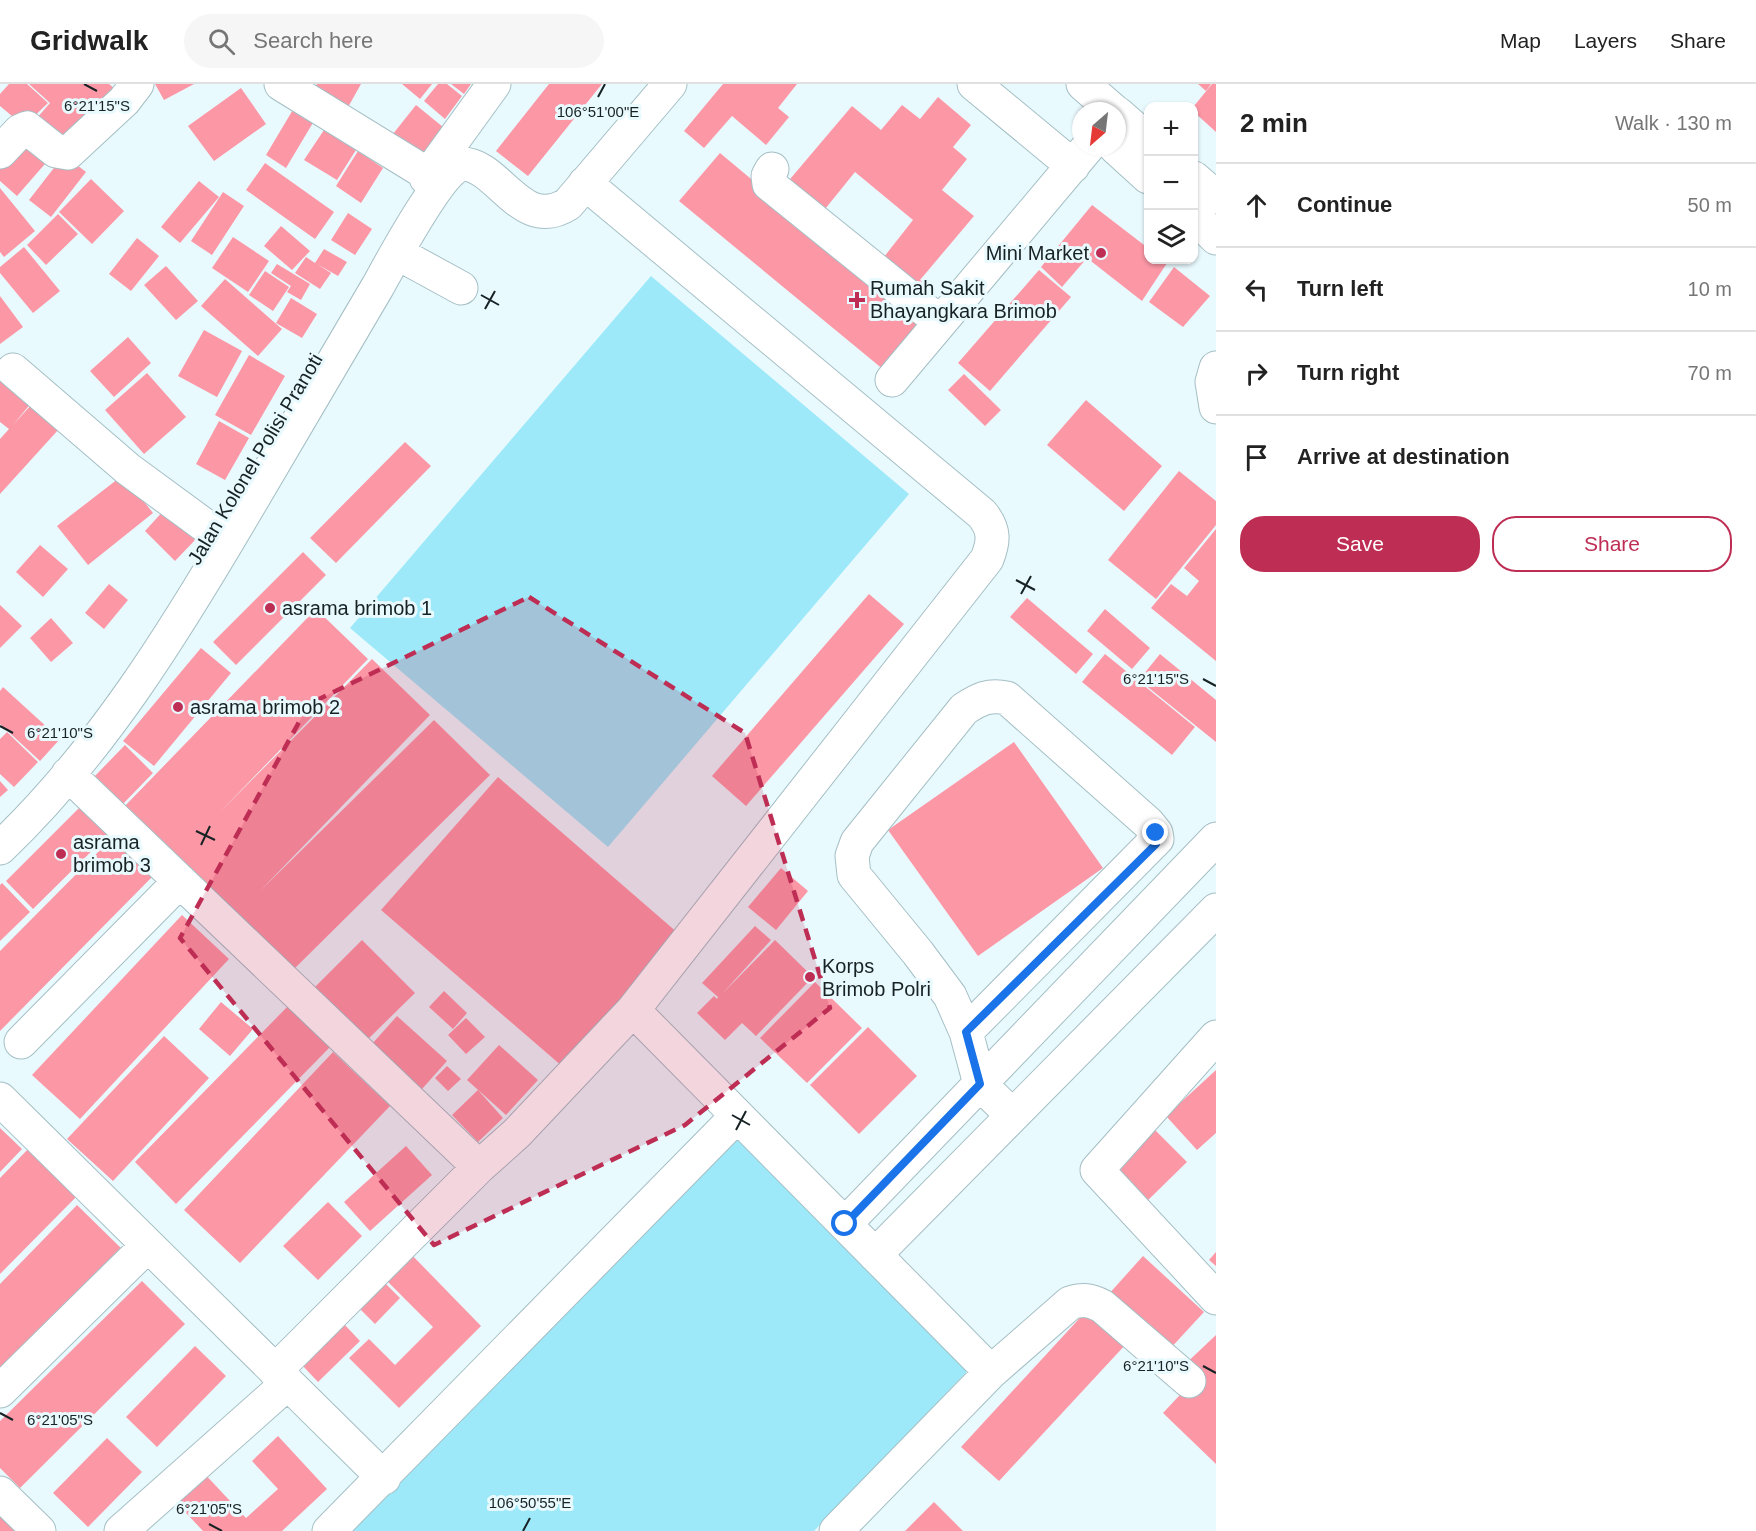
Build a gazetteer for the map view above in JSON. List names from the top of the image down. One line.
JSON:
{"streets":{"street":["Jalan Kolonel Polisi Pranoti"]},"places":{"other":["Mini Market","asrama brimob 1","asrama brimob 2","asrama brimob 3","Korps Brimob Polri"],"health":["Rumah Sakit Bhayangkara Brimob"]},"north":"bottom left","page":{"header":"Gridwalk","search":"Search here","nav":["Map","Layers","Share"],"heading":["2 min","Walk · 130 m"],"map_buttons":["+","−"],"list":[["Continue","50 m"],["Turn left","10 m"],["Turn right","70 m"],"Arrive at destination"],"buttons":["Save","Share"]},"coordinates":["6°21'15\"S","106°51'00\"E","6°21'10\"S","6°21'05\"S","106°50'55\"E"]}
